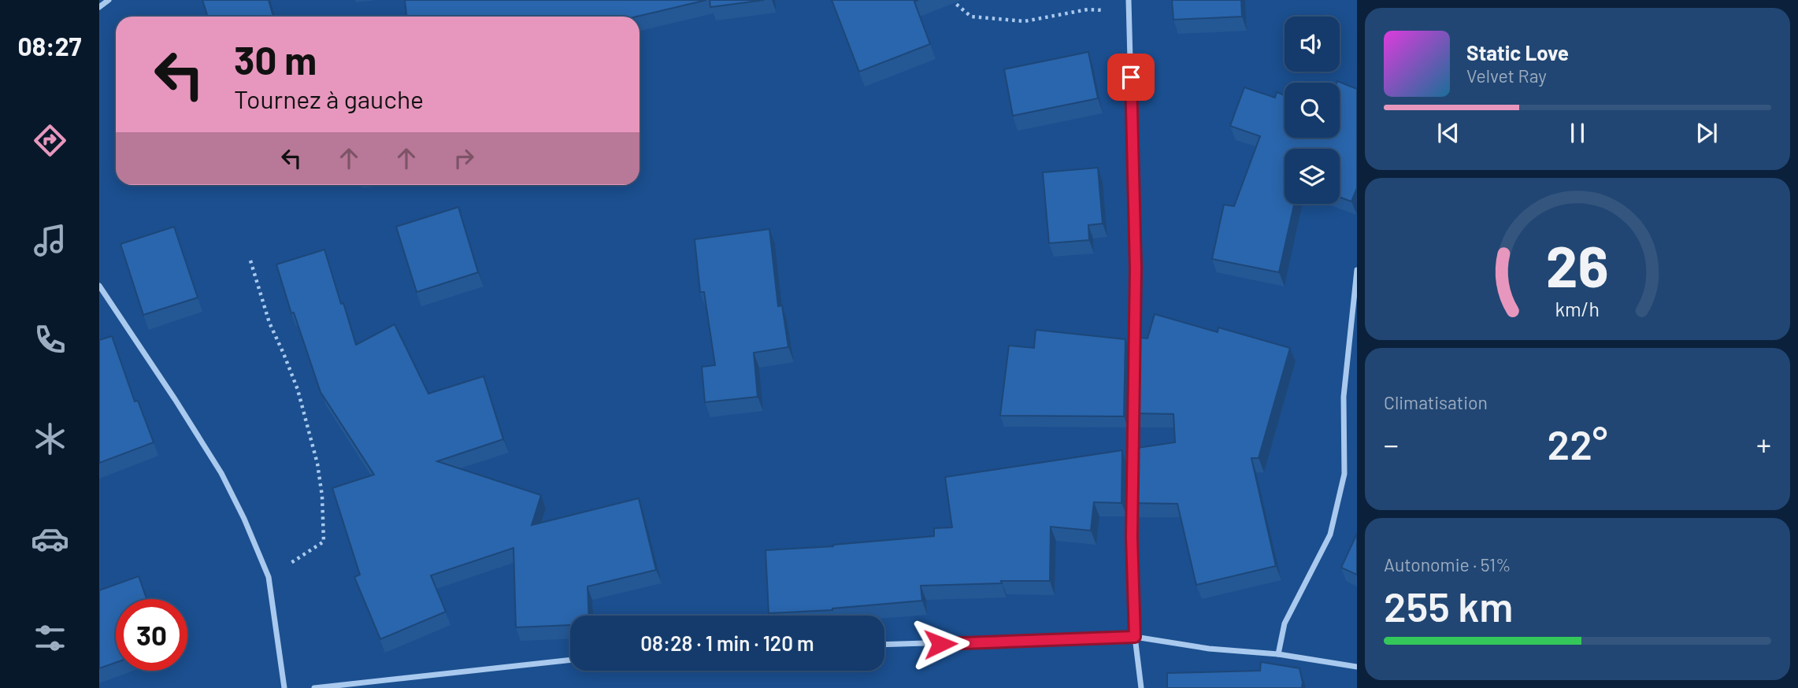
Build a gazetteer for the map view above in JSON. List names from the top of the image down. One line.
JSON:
{"page":{"tabs":"08:27","turn":["30 m","Tournez à gauche"],"song":["Static Love","Velvet Ray"],"tile":["Climatisation",["Autonomie · 51%","255 km"]],"heat":["−","22°","+"],"limit":"30","trip":"08:28 · 1 min · 120 m","gauge":["26","km/h"]}}
